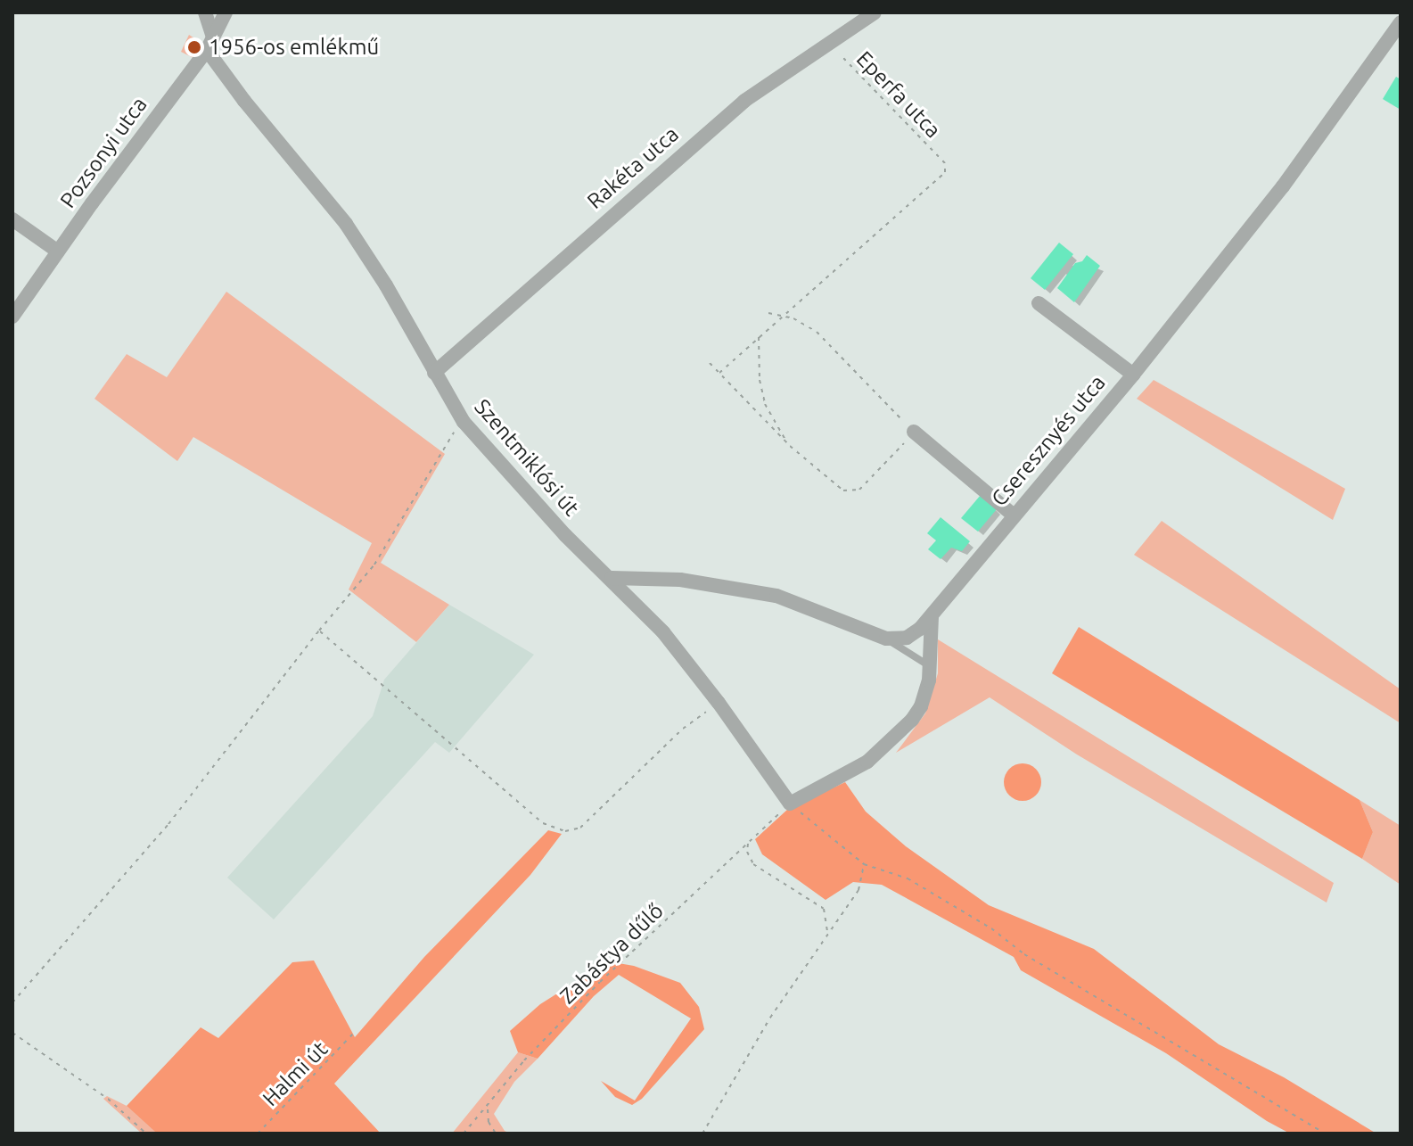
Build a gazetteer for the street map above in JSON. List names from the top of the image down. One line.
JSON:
{"streets":{"street":["Pozsonyi utca","Rakéta utca","Cseresznyés utca","Szentmiklósi út"],"path":["Eperfa utca","Zabástya dűlő","Halmi út"]},"crossings":[["Eperfa utca","Rakéta utca"],["Pozsonyi utca","Szentmiklósi út"],["Rakéta utca","Szentmiklósi út"],["Szentmiklósi út","Zabástya dűlő"]],"places":["1956-os emlékmű"]}
